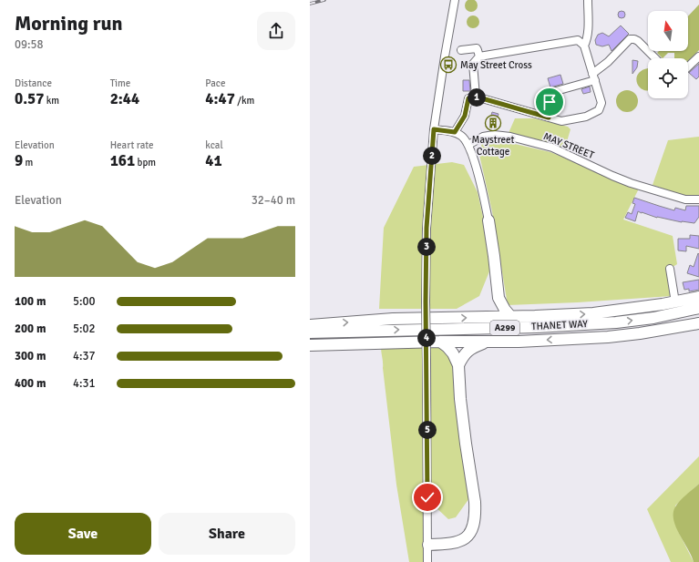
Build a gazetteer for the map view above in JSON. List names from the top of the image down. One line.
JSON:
{"streets":{"highway":["THANET WAY","A299"],"street":["MAY STREET"]},"places":{"bus stop":["May Street Cross"],"building":["Maystreet Cottage"]},"north":"top","page":{"heading":["Morning run","09:58"],"stats":[["Distance","0.57 km"],["Time","2:44"],["Pace","4:47 /km"],["Elevation","9 m"],["Heart rate","161 bpm"],["kcal","41"]],"pins":["1","2","3","4","5"],"chart":["Elevation","32–40 m"],"list":[{"name":"100 m","note":"5:00"},{"name":"200 m","note":"5:02"},{"name":"300 m","note":"4:37"},{"name":"400 m","note":"4:31"}],"buttons":["Save","Share"]}}
